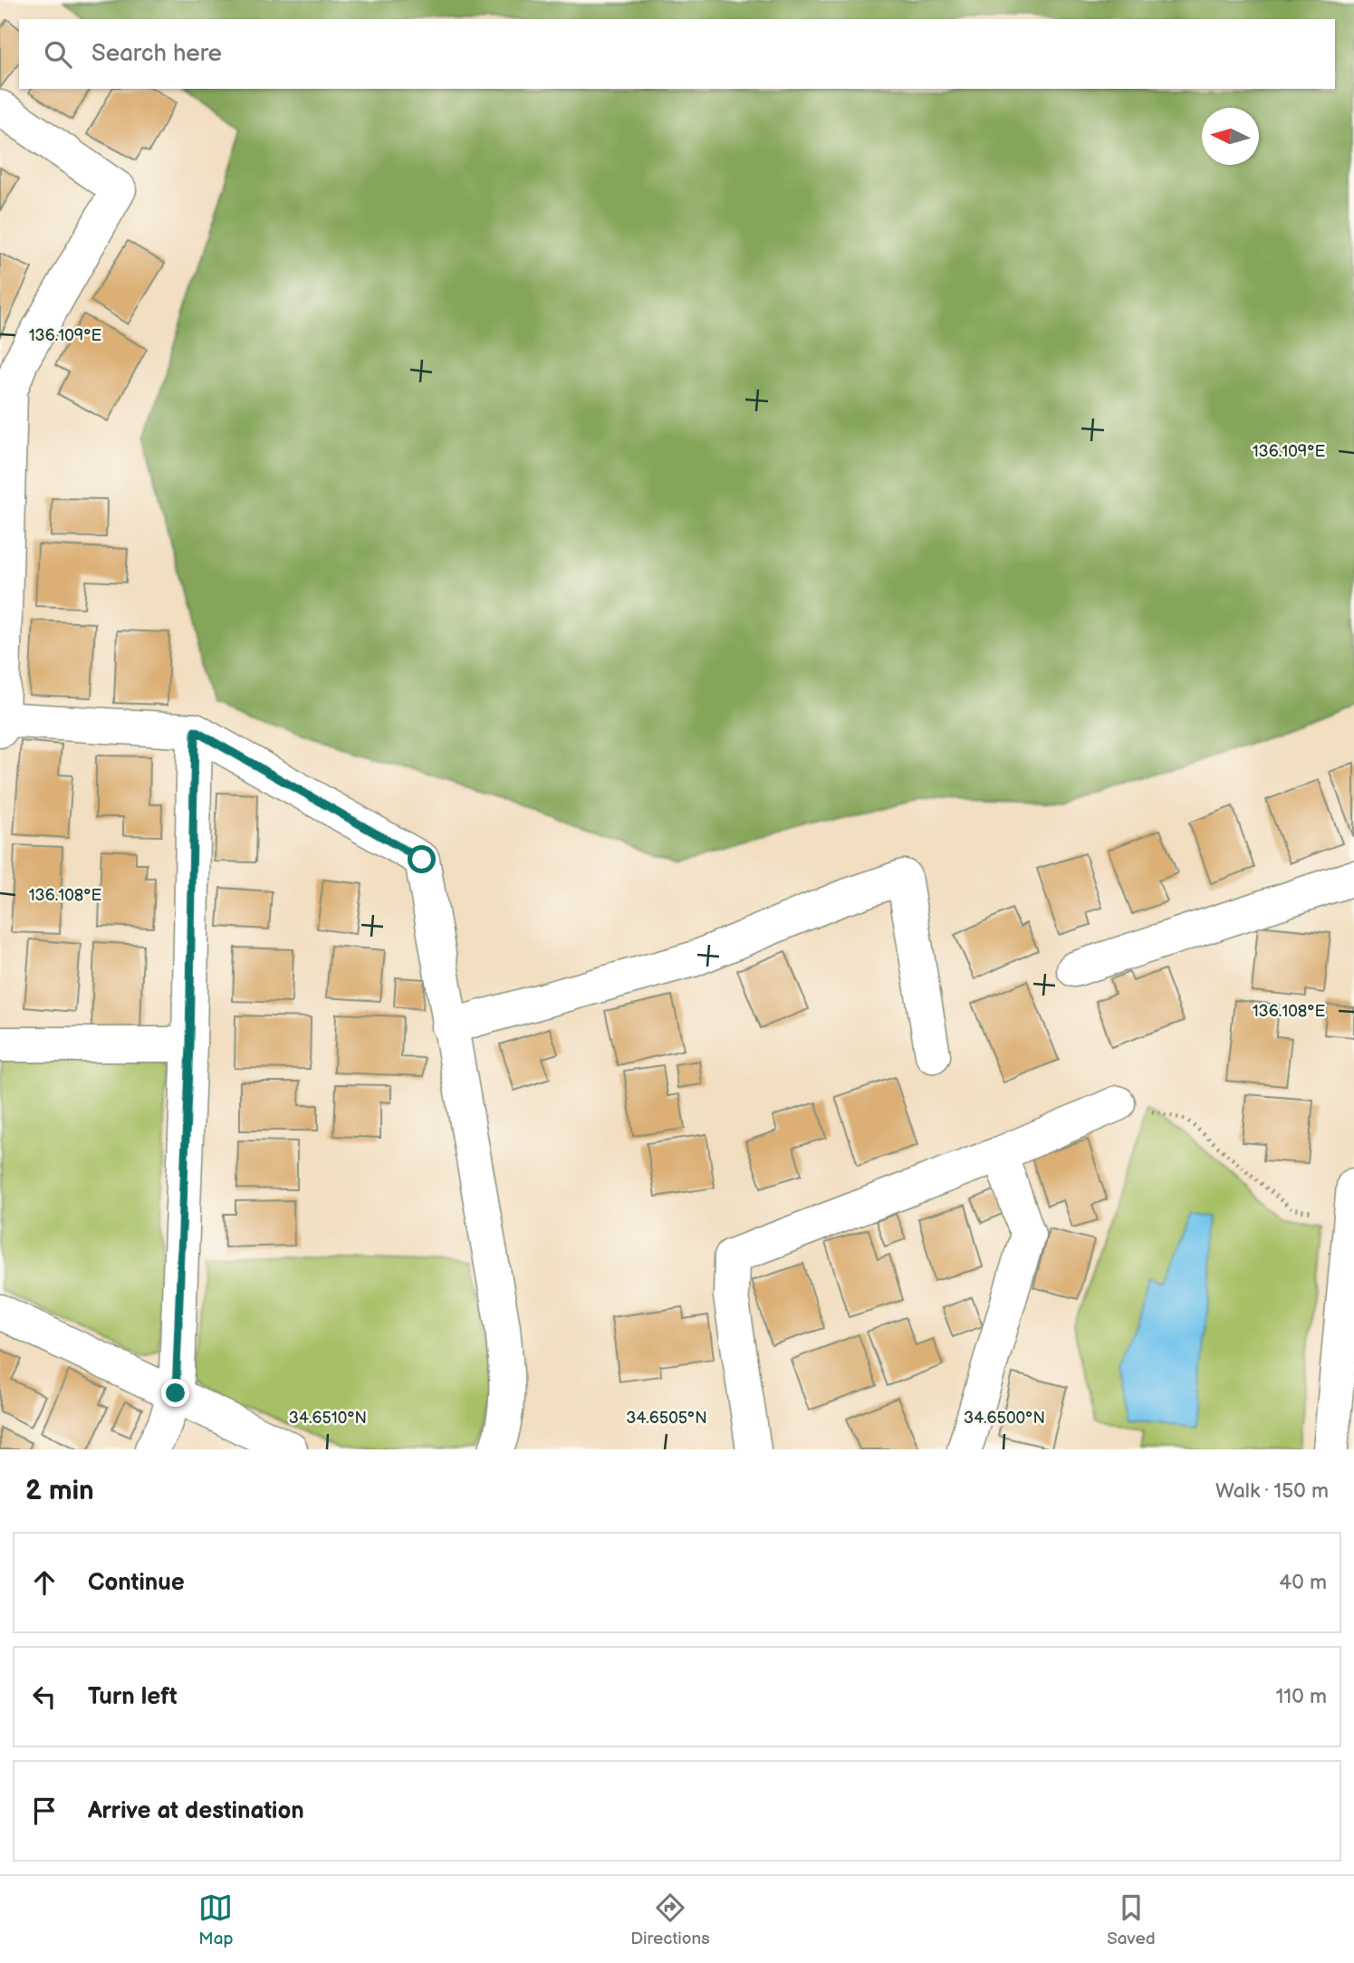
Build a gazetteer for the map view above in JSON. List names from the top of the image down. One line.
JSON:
{"north":"left","page":{"search":"Search here","heading":["2 min","Walk · 150 m"],"list":[["Continue","40 m"],["Turn left","110 m"],"Arrive at destination"],"nav":["Map","Directions","Saved"]},"coordinates":["136.109°E","136.108°E","34.6510°N","34.6505°N","34.6500°N"]}
